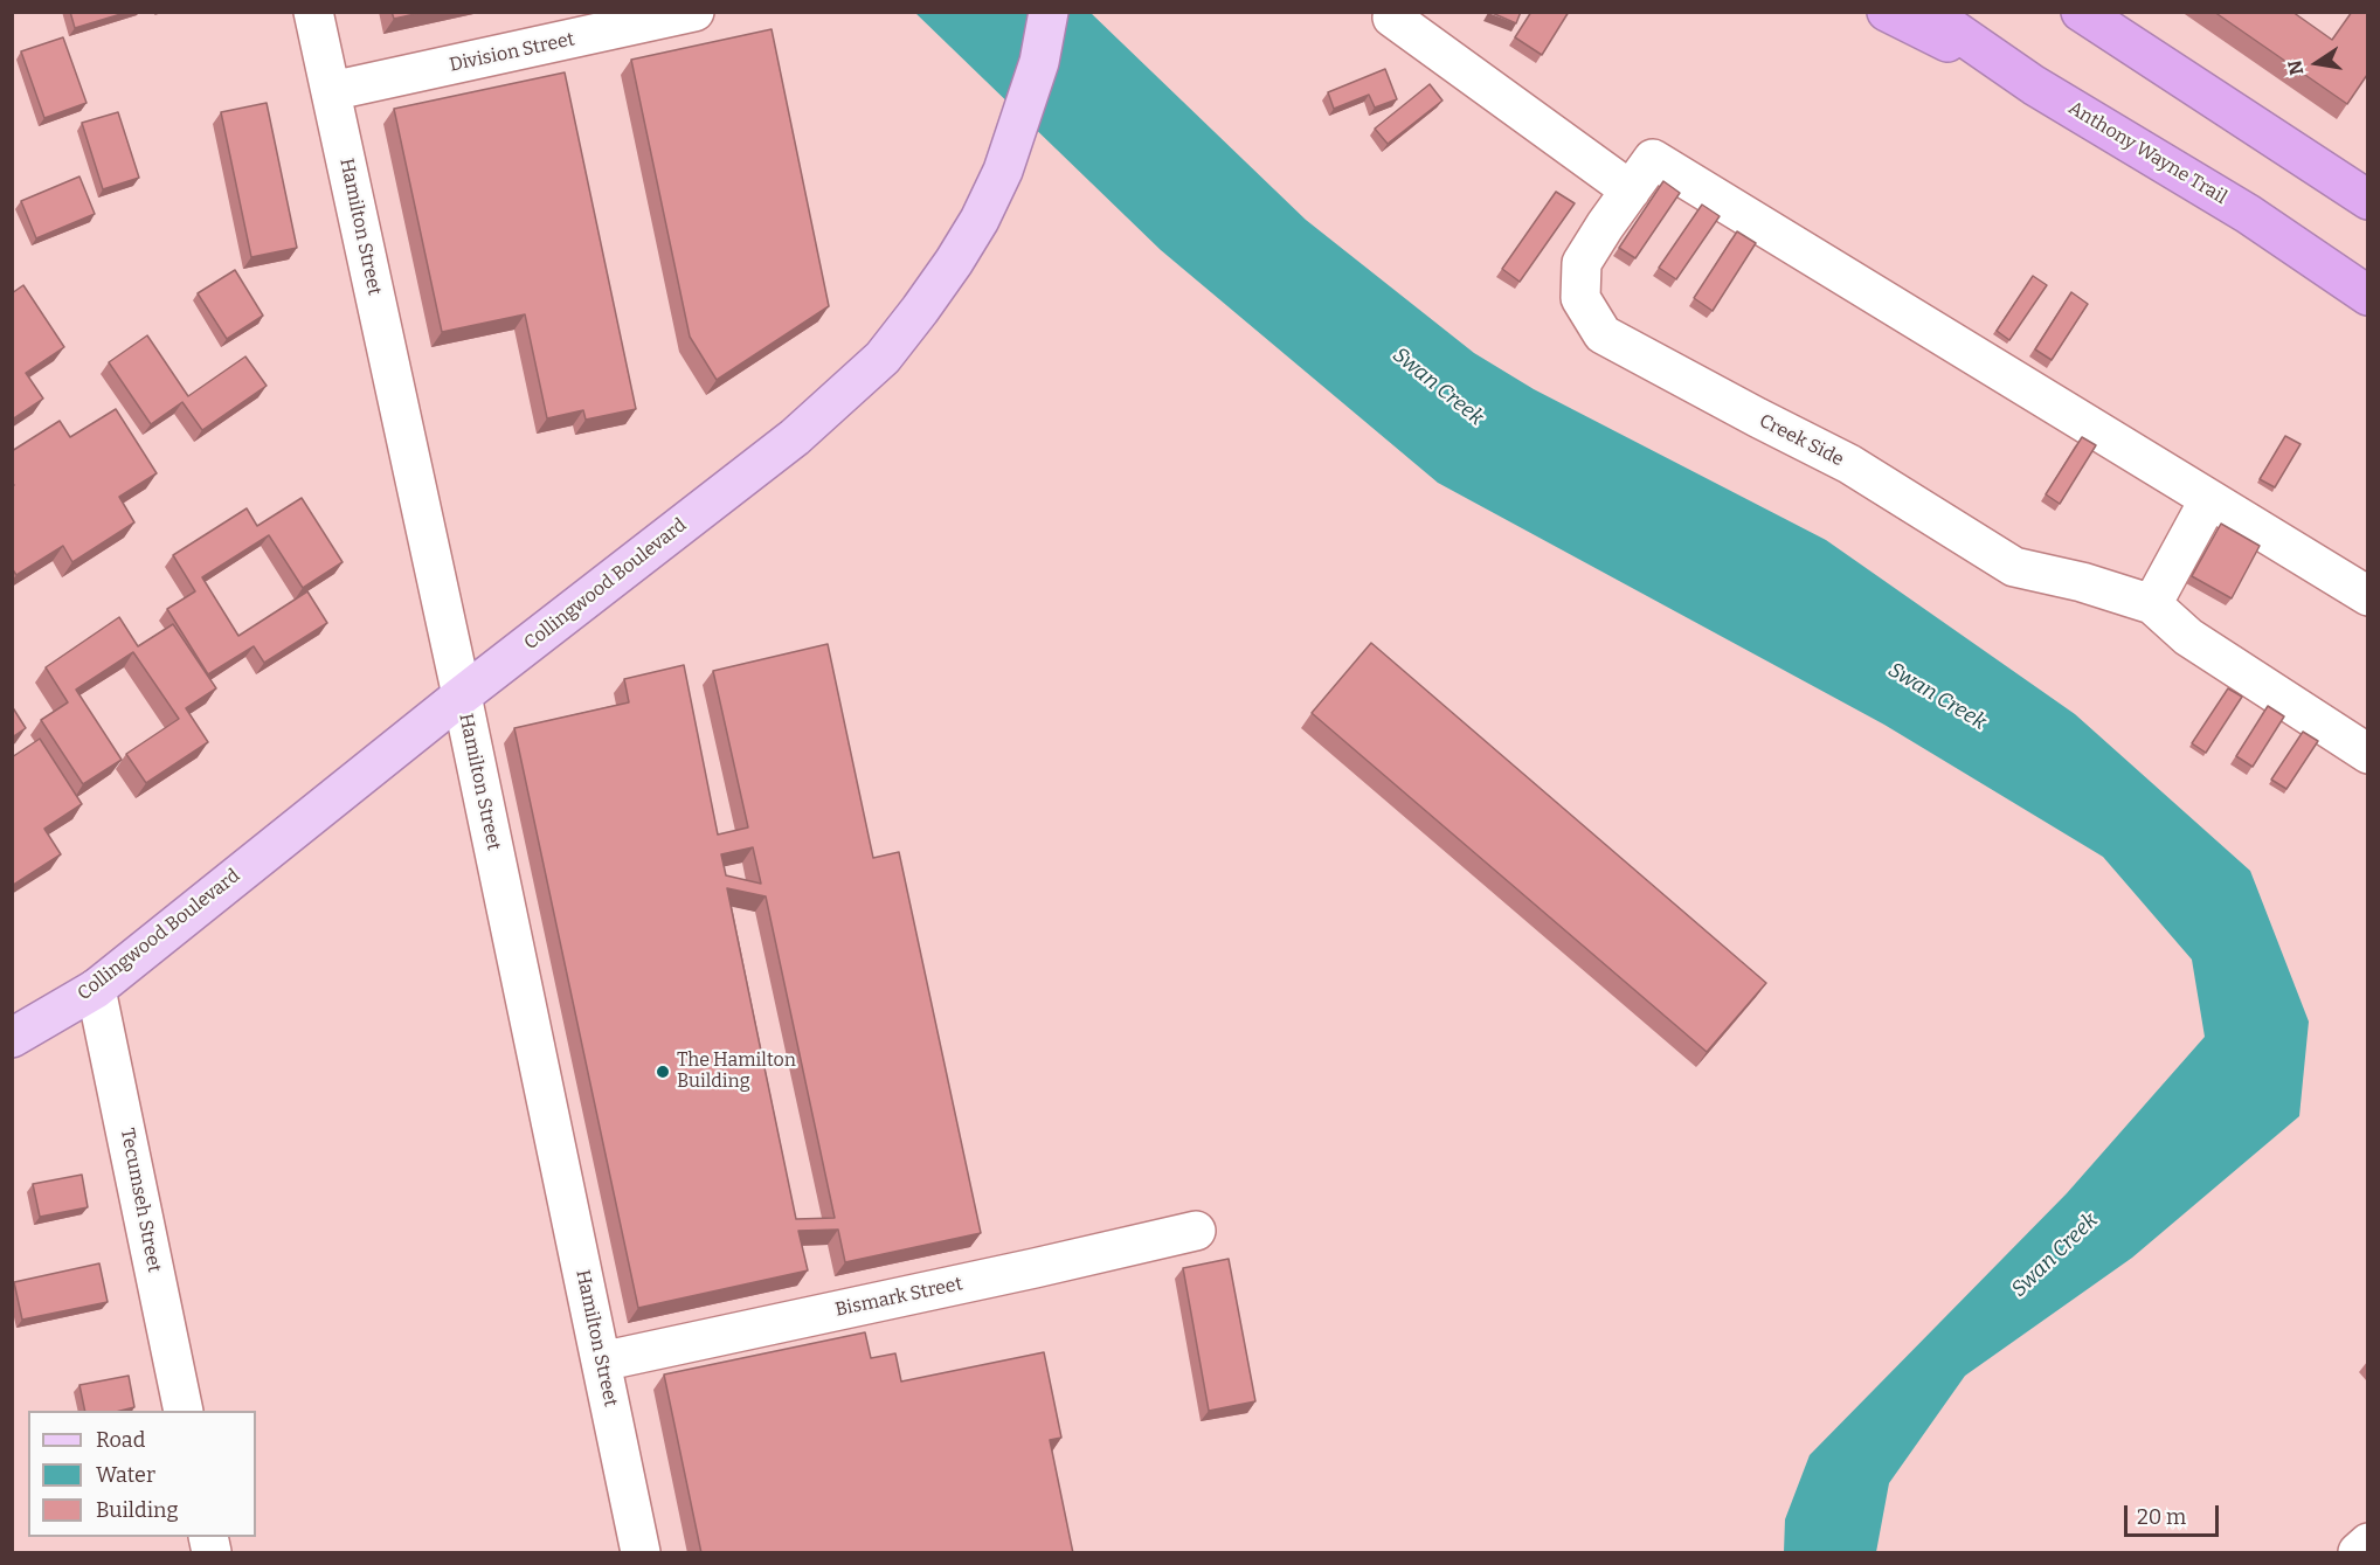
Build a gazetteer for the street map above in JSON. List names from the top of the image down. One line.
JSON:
{"streets":{"highway":["Anthony Wayne Trail"],"main road":["Collingwood Boulevard"],"street":["Division Street","Hamilton Street","Creek Side","Tecumseh Street","Bismark Street"]},"crossings":[["Division Street","Hamilton Street"],["Hamilton Street","Collingwood Boulevard"],["Hamilton Street","Bismark Street"],["Collingwood Boulevard","Tecumseh Street"]],"water":["Swan Creek"],"places":["The Hamilton Building"],"legend":["Road","Water","Building"],"scale_bar":"20 m","north":"left"}
